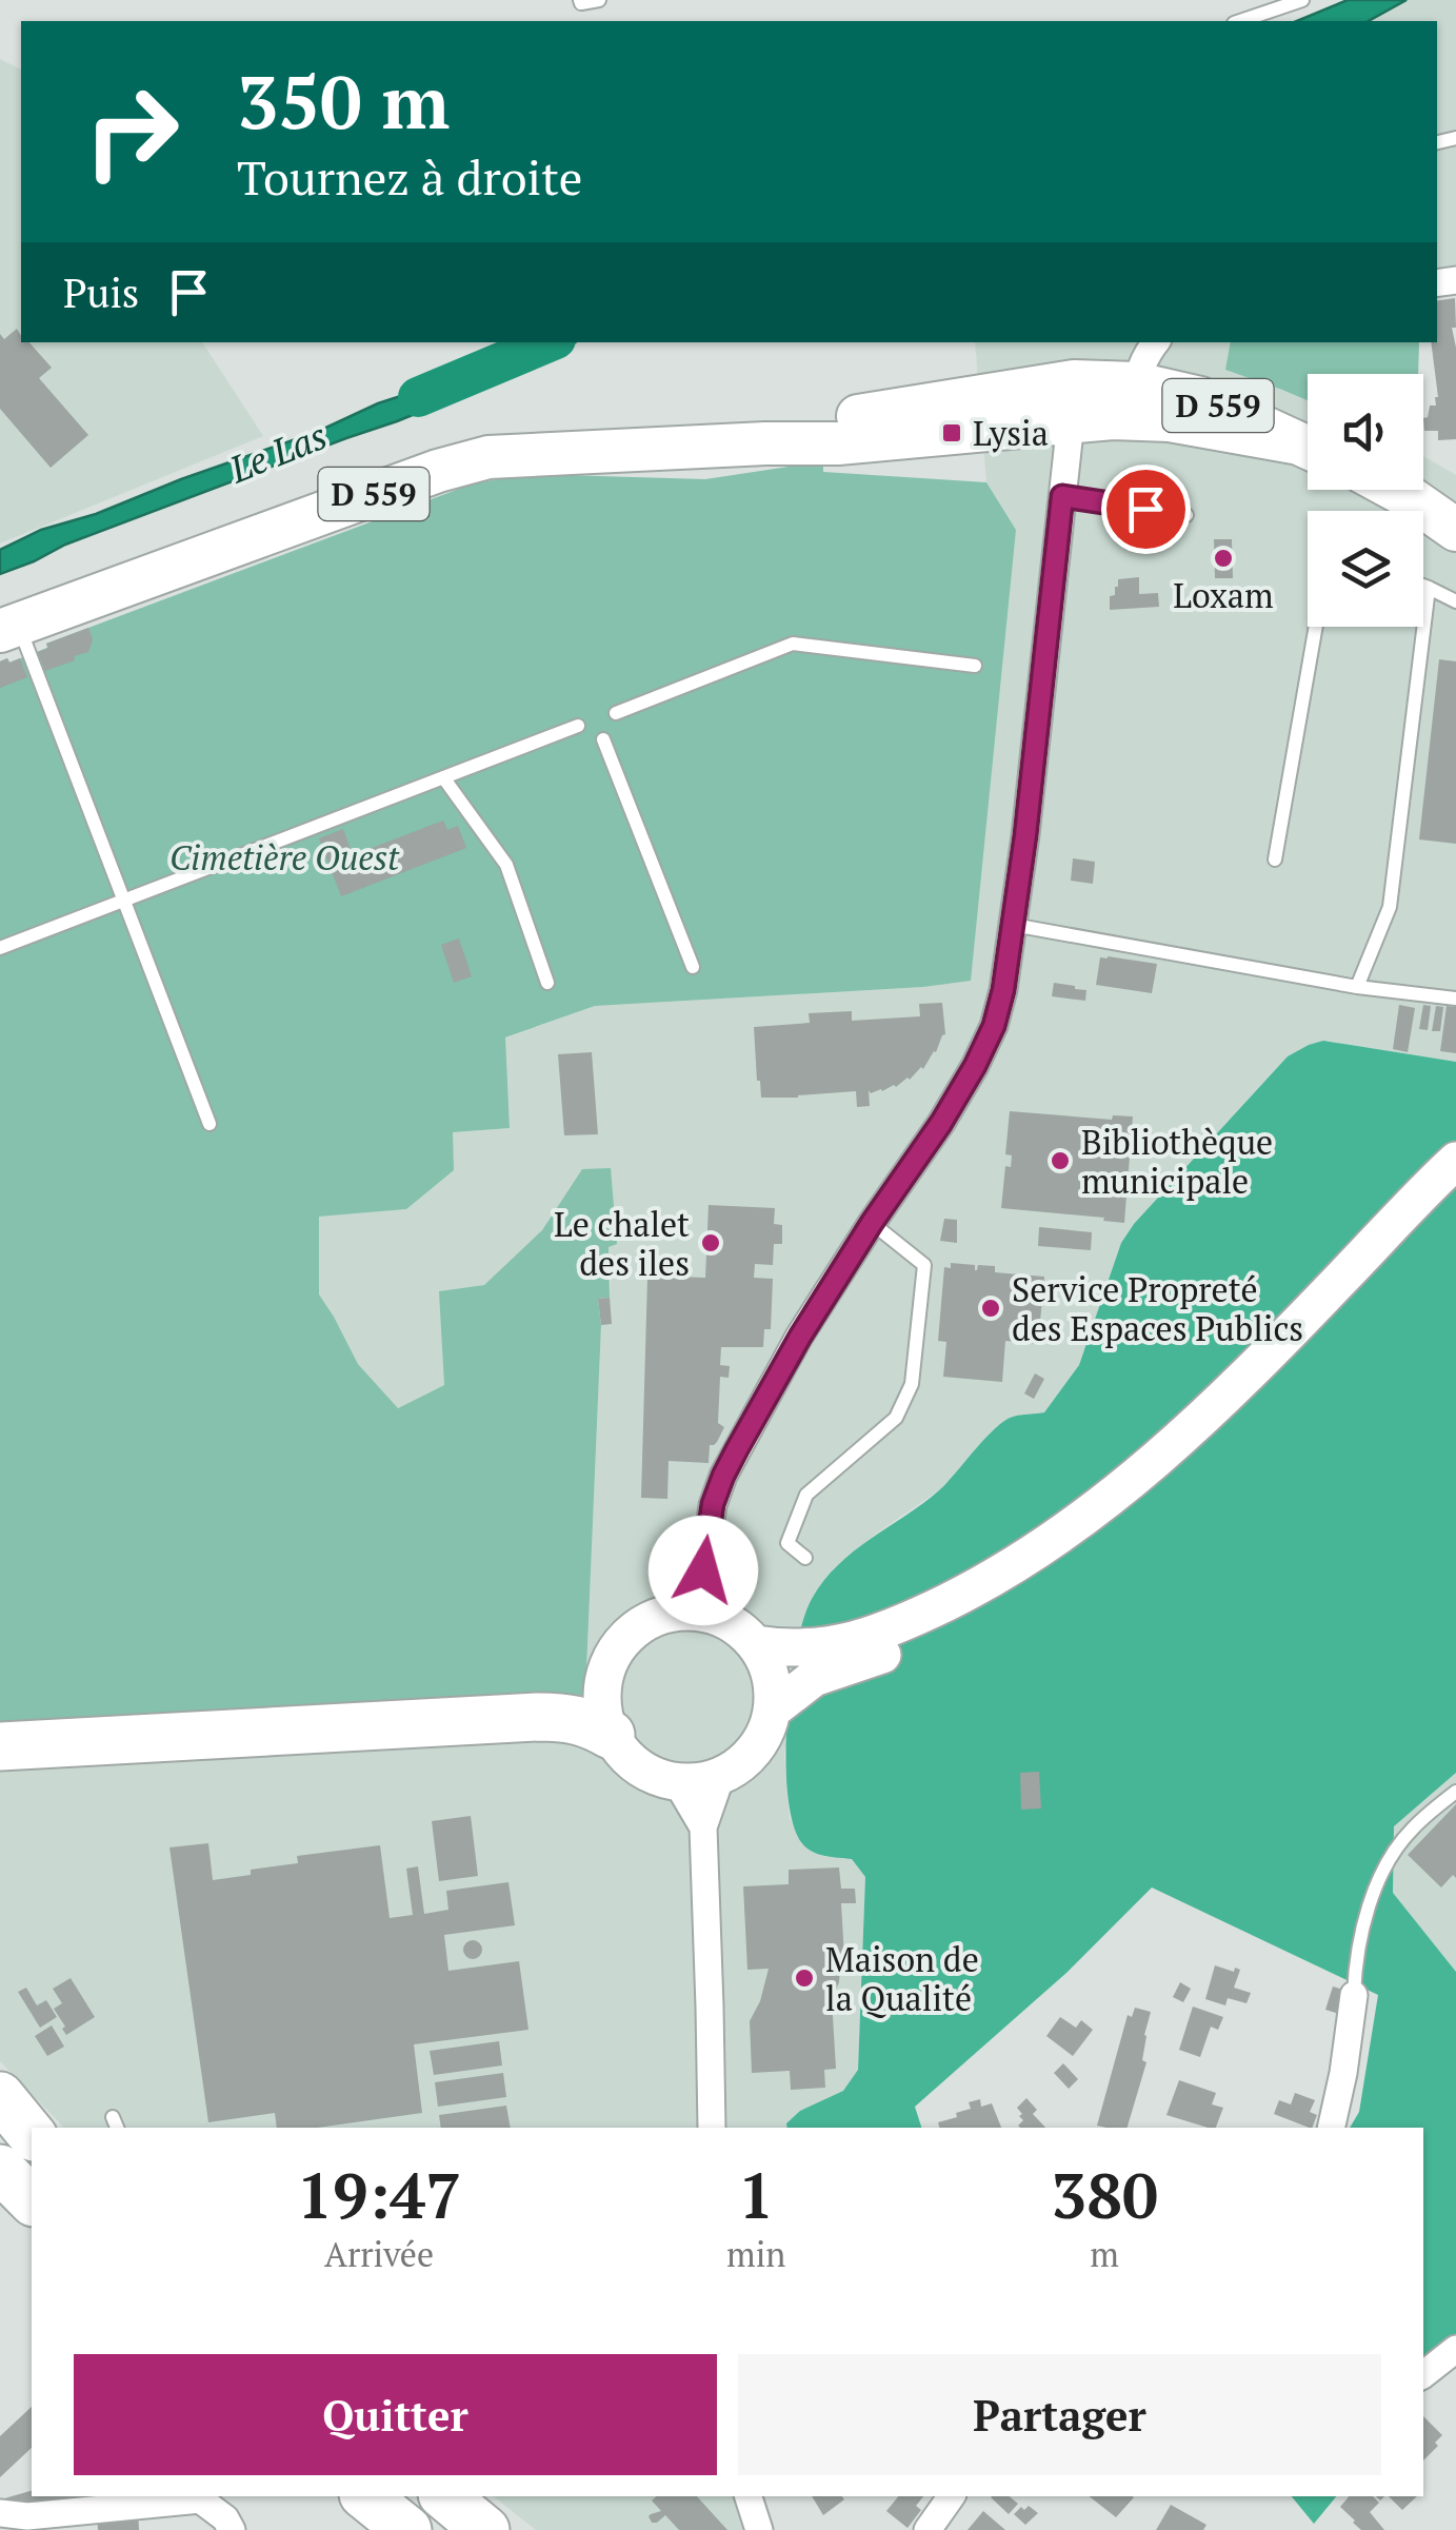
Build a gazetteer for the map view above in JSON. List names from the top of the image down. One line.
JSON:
{"streets":{"main road":["D 559"]},"water":["Le Las"],"parks":["Cimetière Ouest"],"places":{"transit":["Lysia"],"other":["Loxam","Bibliothèque municipale","Le chalet des iles","Service Propreté des Espaces Publics","Maison de la Qualité"]},"page":{"turn":["350 m","Tournez à droite"],"then":"Puis","eta":["19:47","Arrivée","1","min","380","m"],"buttons":["Quitter","Partager"]}}
